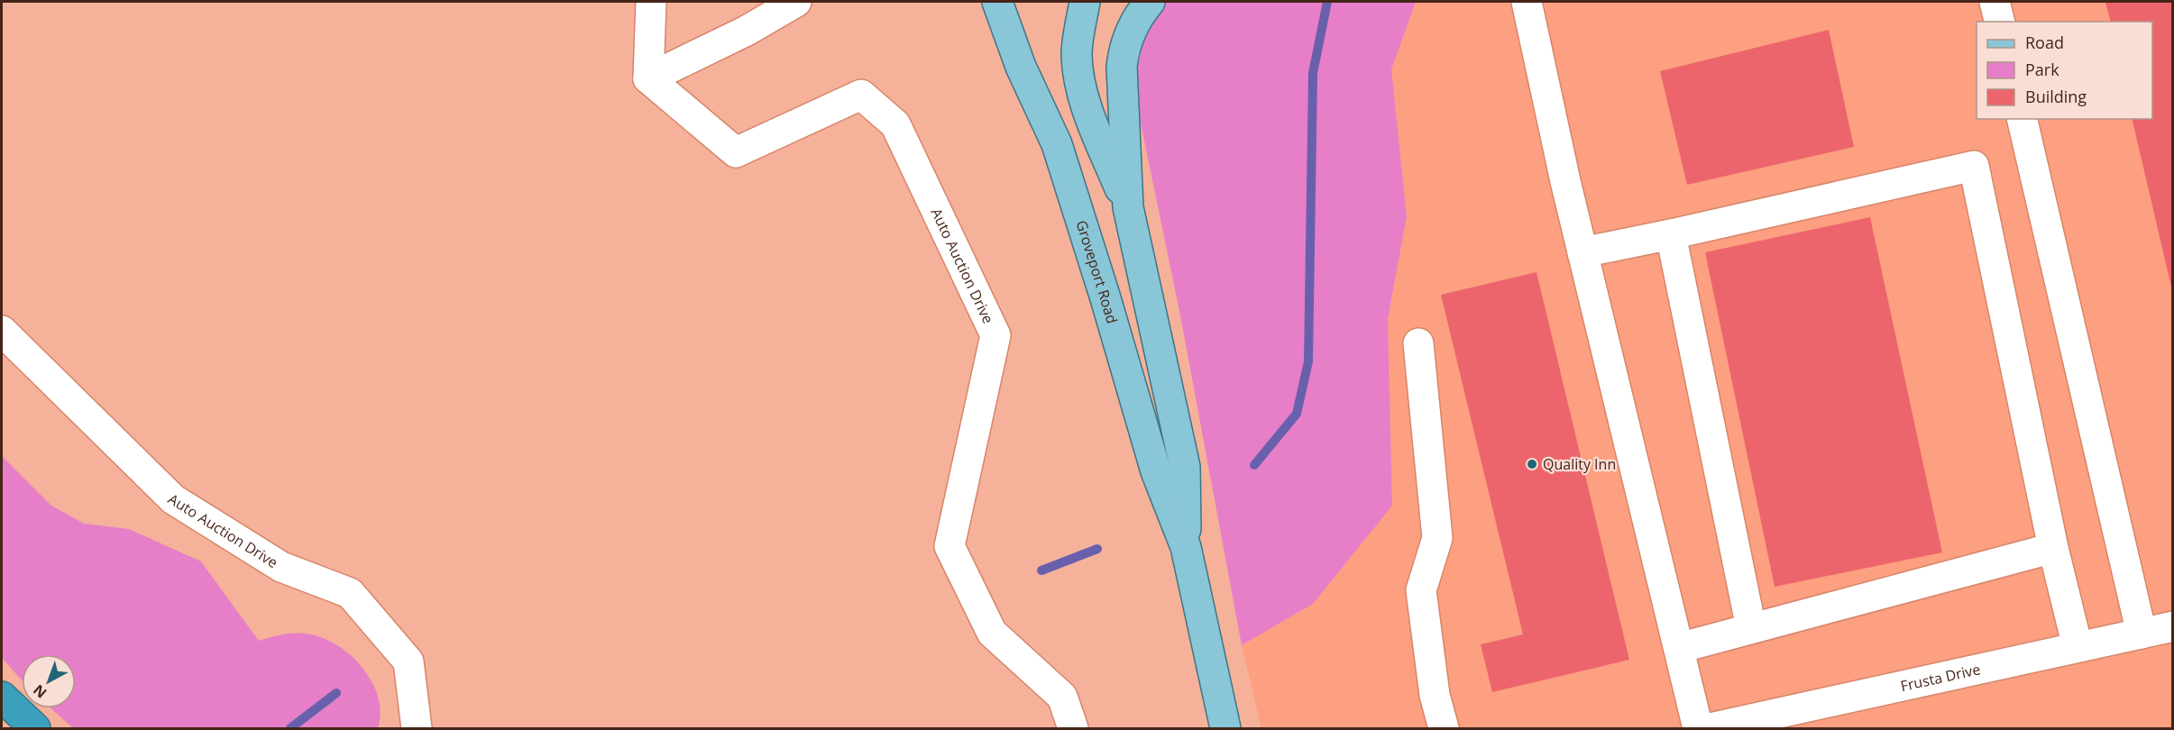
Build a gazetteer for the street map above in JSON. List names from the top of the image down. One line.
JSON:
{"streets":{"main road":["Groveport Road"],"street":["Auto Auction Drive","Frusta Drive"]},"places":["Quality Inn"],"legend":["Road","Park","Building"],"north":"bottom left"}
